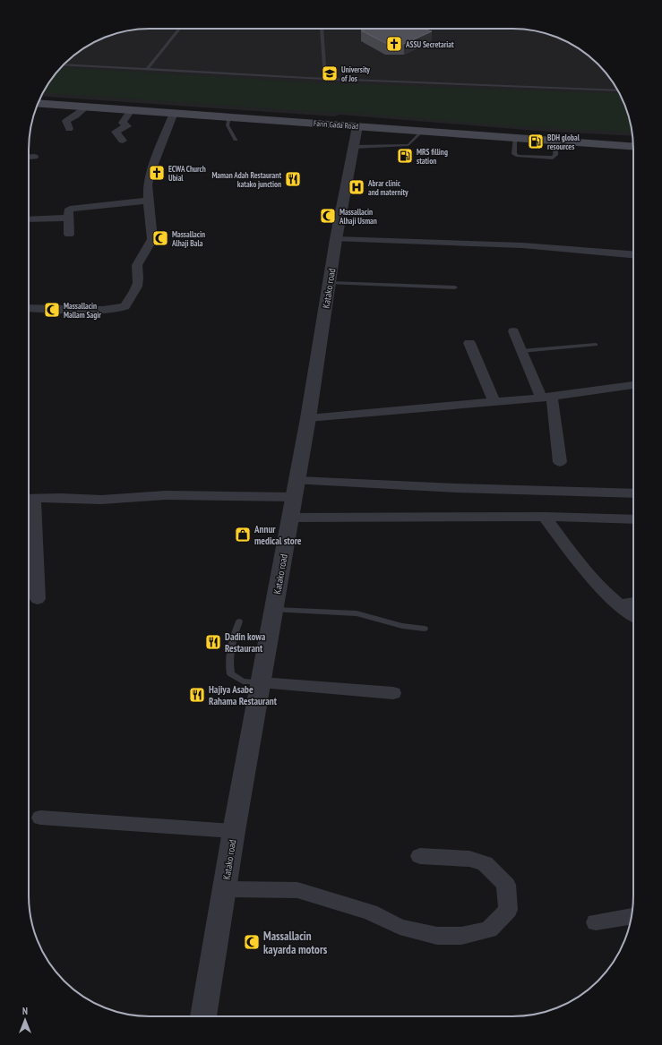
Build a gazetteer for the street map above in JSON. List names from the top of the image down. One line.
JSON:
{"streets":{"main road":["Farin Gada Road"],"street":["Katako road"]},"crossings":[["Farin Gada Road","Katako road"]],"places":{"church":["ASSU Secretariat","ECWA Church Ubial"],"school or university":["University of Jos"],"fuel station":["BDH global resources","MRS filling station"],"restaurant":["Maman Adah Restaurant katako junction","Dadin kowa Restaurant","Hajiya Asabe Rahama Restaurant"],"hospital":["Abrar clinic and maternity"],"mosque":["Massallacin Alhaji Usman","Massallacin Alhaji Bala","Massallacin Mallam Sagir","Massallacin kayarda motors"],"shop":["Annur medical store"]},"north":"top"}
